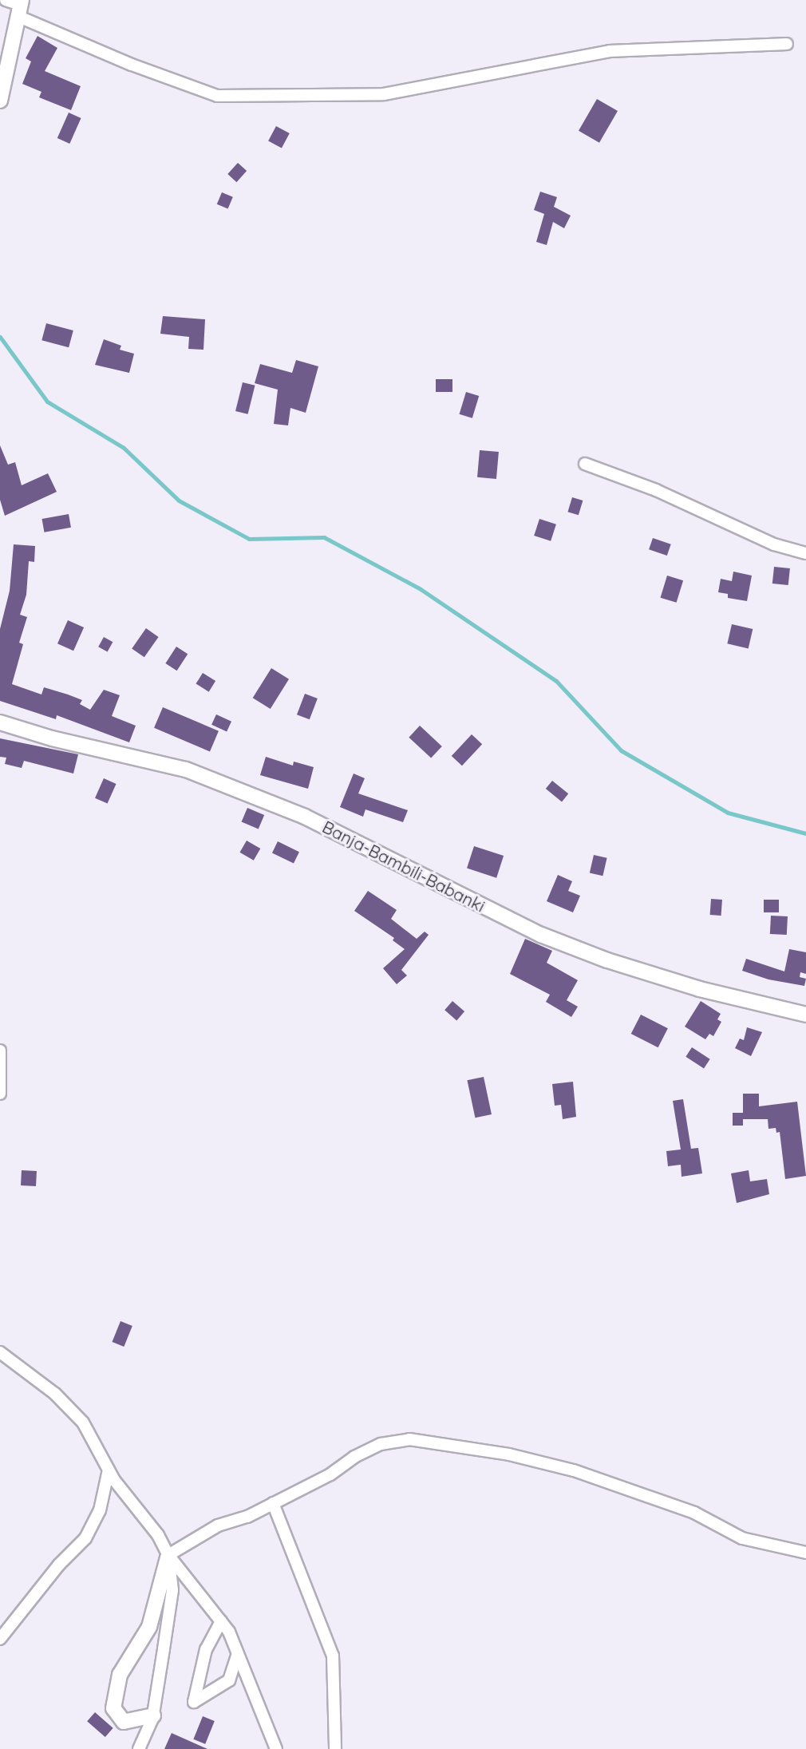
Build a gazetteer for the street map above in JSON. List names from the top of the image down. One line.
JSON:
{"streets":{"street":["Banja-Bambili-Babanki"]}}
